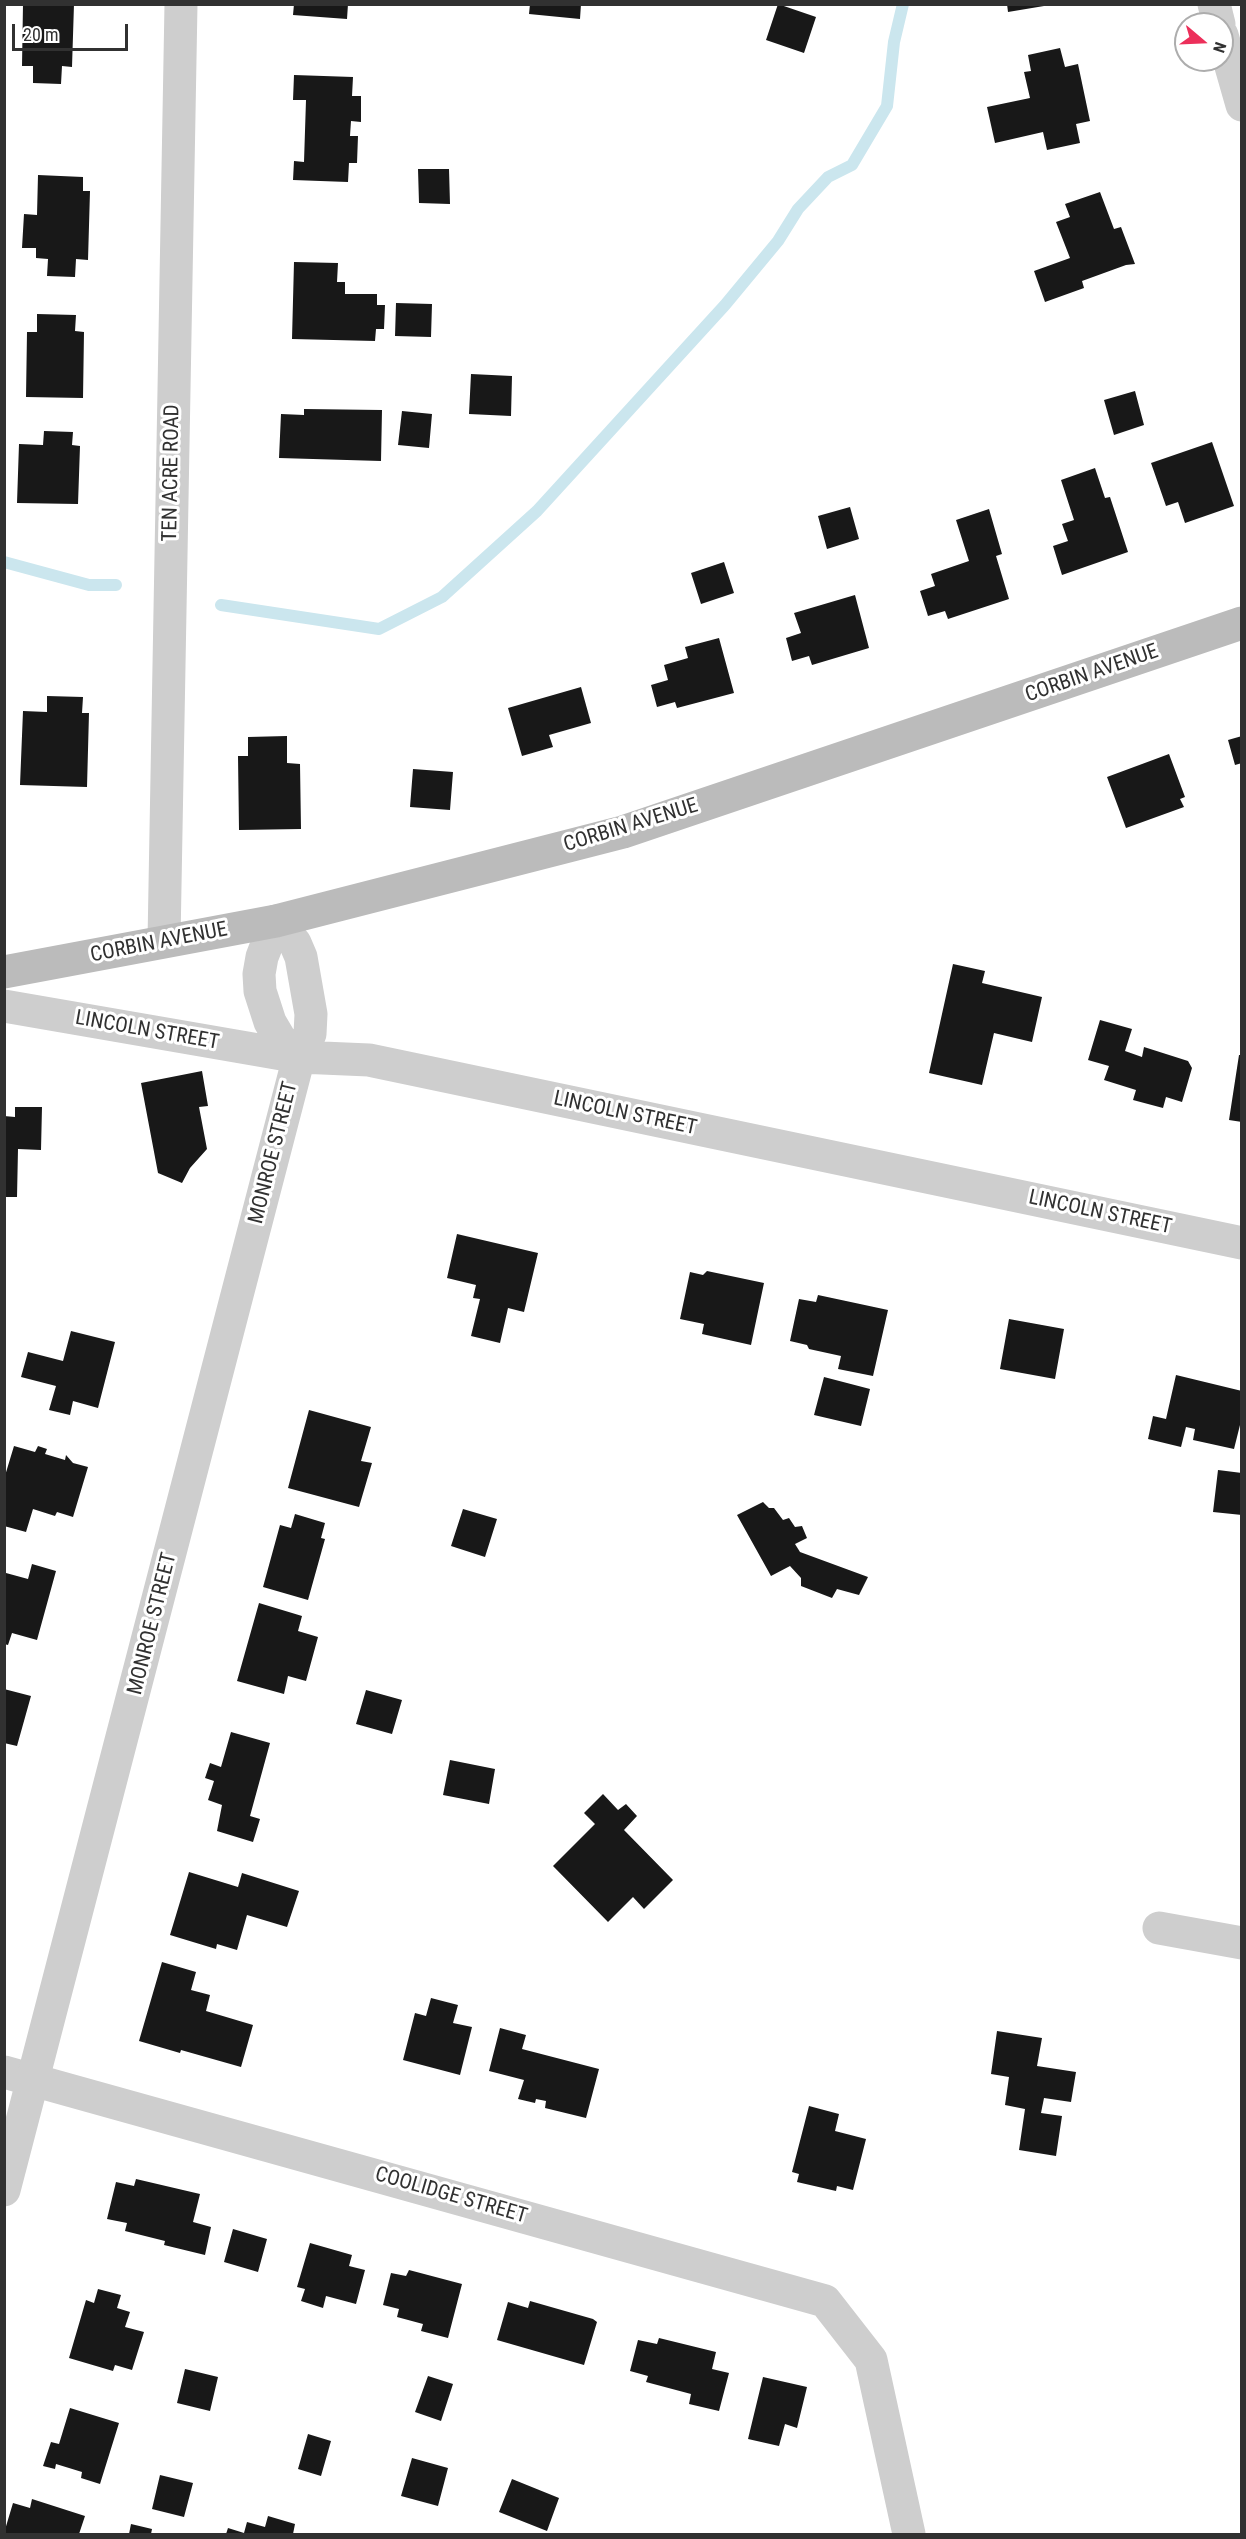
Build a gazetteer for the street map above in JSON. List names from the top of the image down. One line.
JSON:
{"streets":{"main road":["CORBIN AVENUE"],"street":["TEN ACRE ROAD","LINCOLN STREET","MONROE STREET","COOLIDGE STREET"]},"crossings":[["TEN ACRE ROAD","CORBIN AVENUE"],["CORBIN AVENUE","MONROE STREET"],["LINCOLN STREET","MONROE STREET"],["MONROE STREET","COOLIDGE STREET"]],"scale_bar":"20 m","north":"right"}
